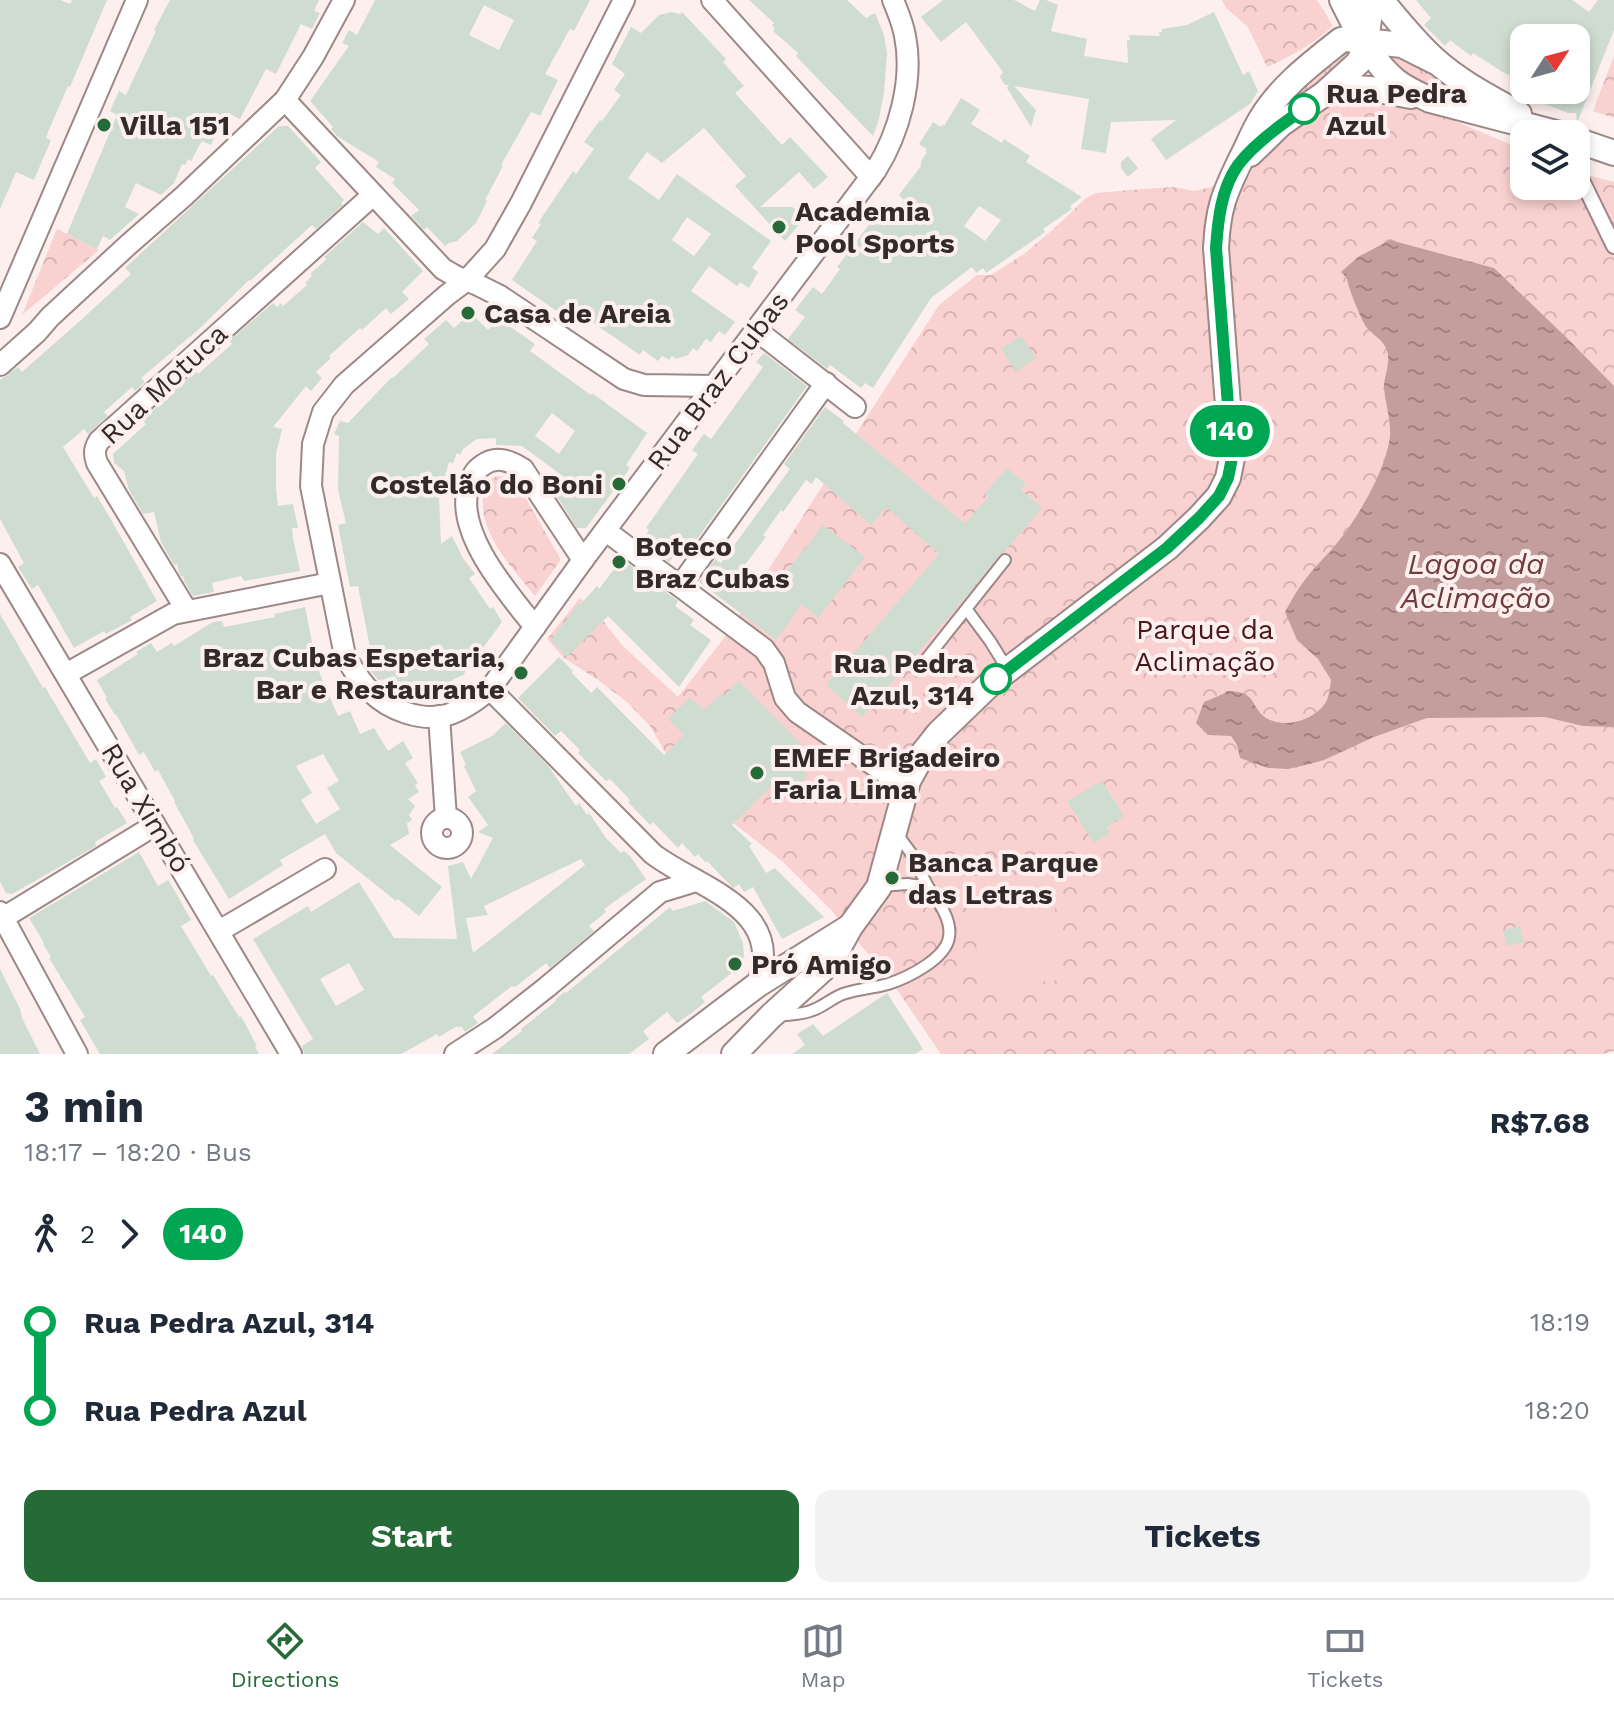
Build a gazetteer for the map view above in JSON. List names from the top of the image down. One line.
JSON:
{"streets":{"street":["Rua Braz Cubas","Rua Motuca","Rua Ximbó"]},"water":["Lagoa da Aclimação"],"parks":["Parque da Aclimação"],"places":["Rua Pedra Azul","Villa 151","Academia Pool Sports","Casa de Areia","Costelão do Boni","Boteco Braz Cubas","Braz Cubas Espetaria, Bar e Restaurante","Rua Pedra Azul, 314","EMEF Brigadeiro Faria Lima","Banca Parque das Letras","Pró Amigo"],"lines":["bus line 140"],"north":"top right","page":{"on_map":"140","heading":["3 min","18:17 – 18:20 · Bus","R$7.68"],"legs":["2","140"],"list":[{"name":"Rua Pedra Azul, 314","value":"18:19"},{"name":"Rua Pedra Azul","value":"18:20"}],"buttons":["Start","Tickets"],"tabs":["Directions","Map","Tickets"]}}
